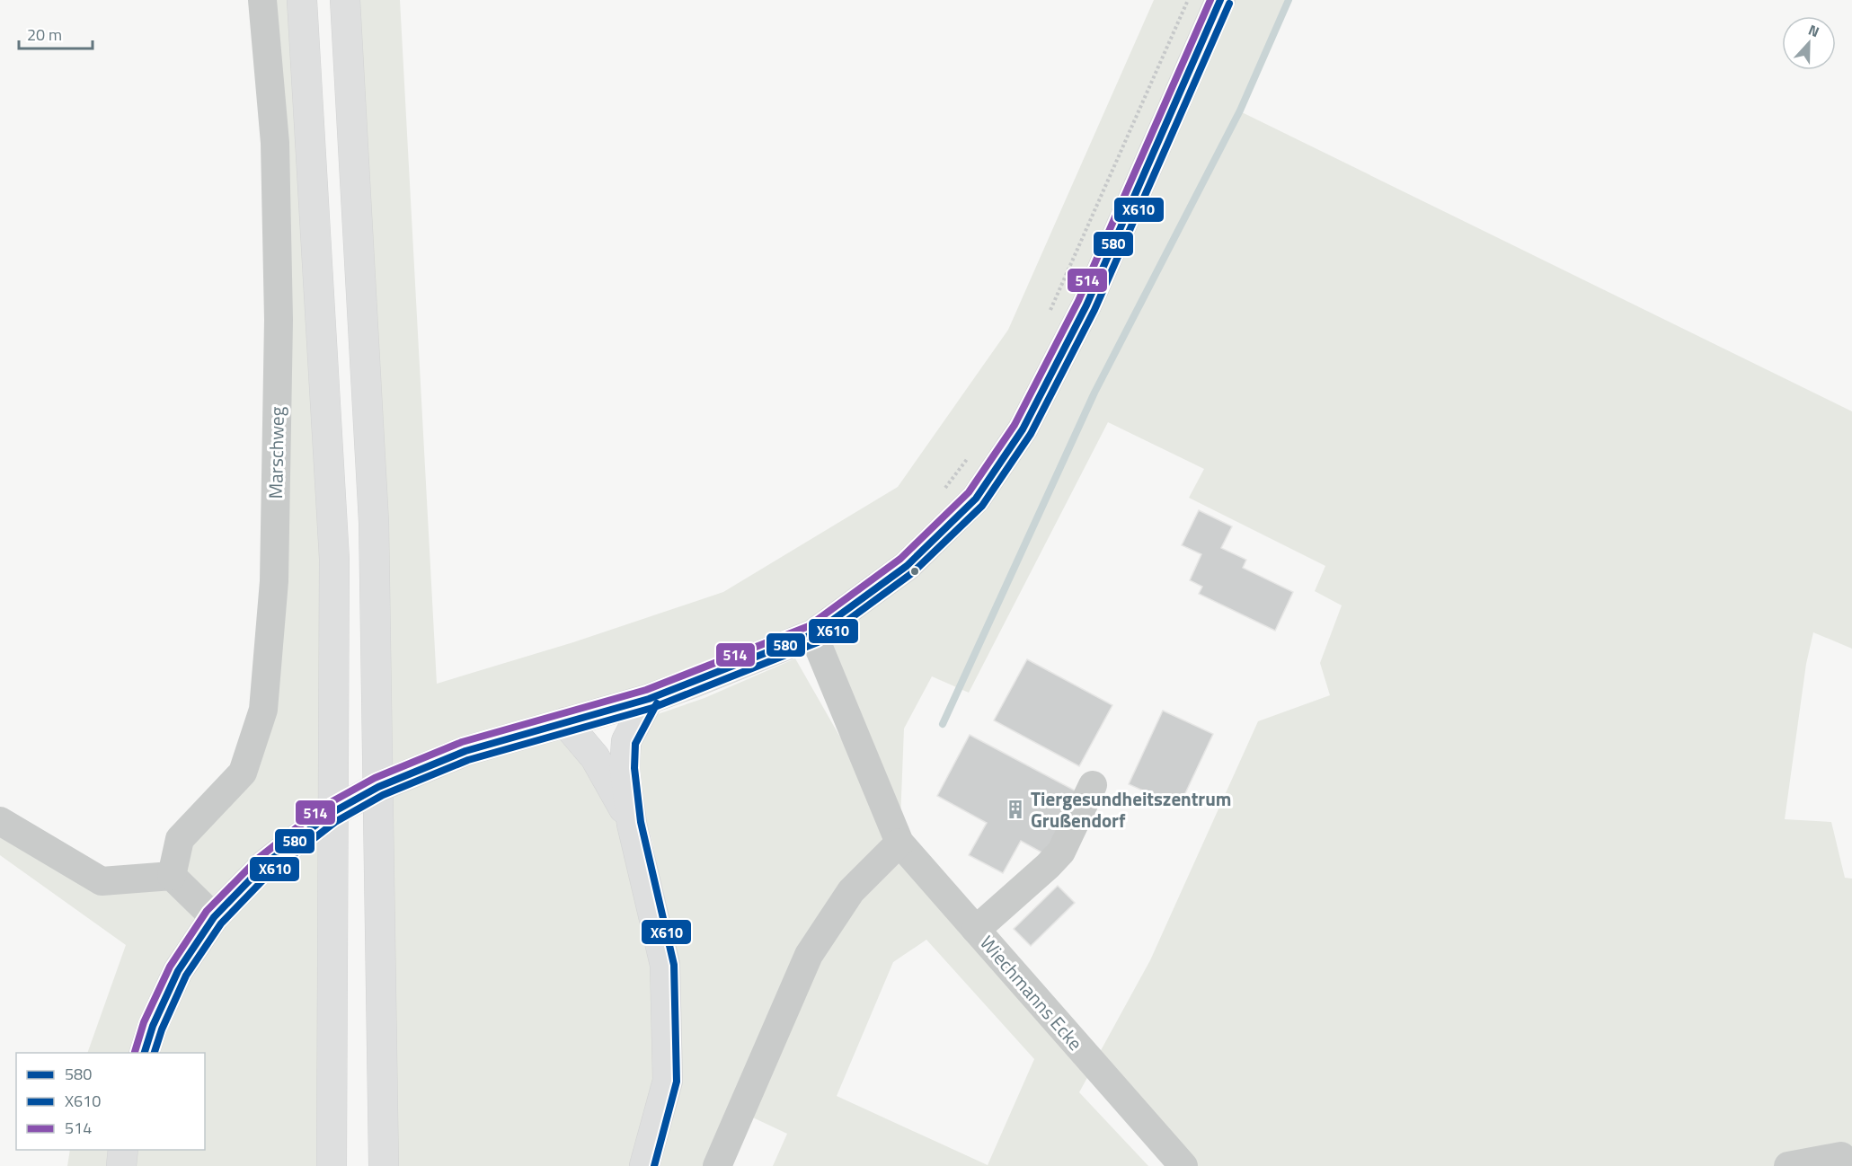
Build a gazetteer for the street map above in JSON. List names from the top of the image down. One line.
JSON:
{"streets":{"street":["Marschweg","Wiechmanns Ecke"]},"places":{"building":["Tiergesundheitszentrum Grußendorf"]},"lines":["transit line 580","transit line 514","transit line X610"],"legend":["580","X610","514"],"scale_bar":"20 m","north":"top"}
